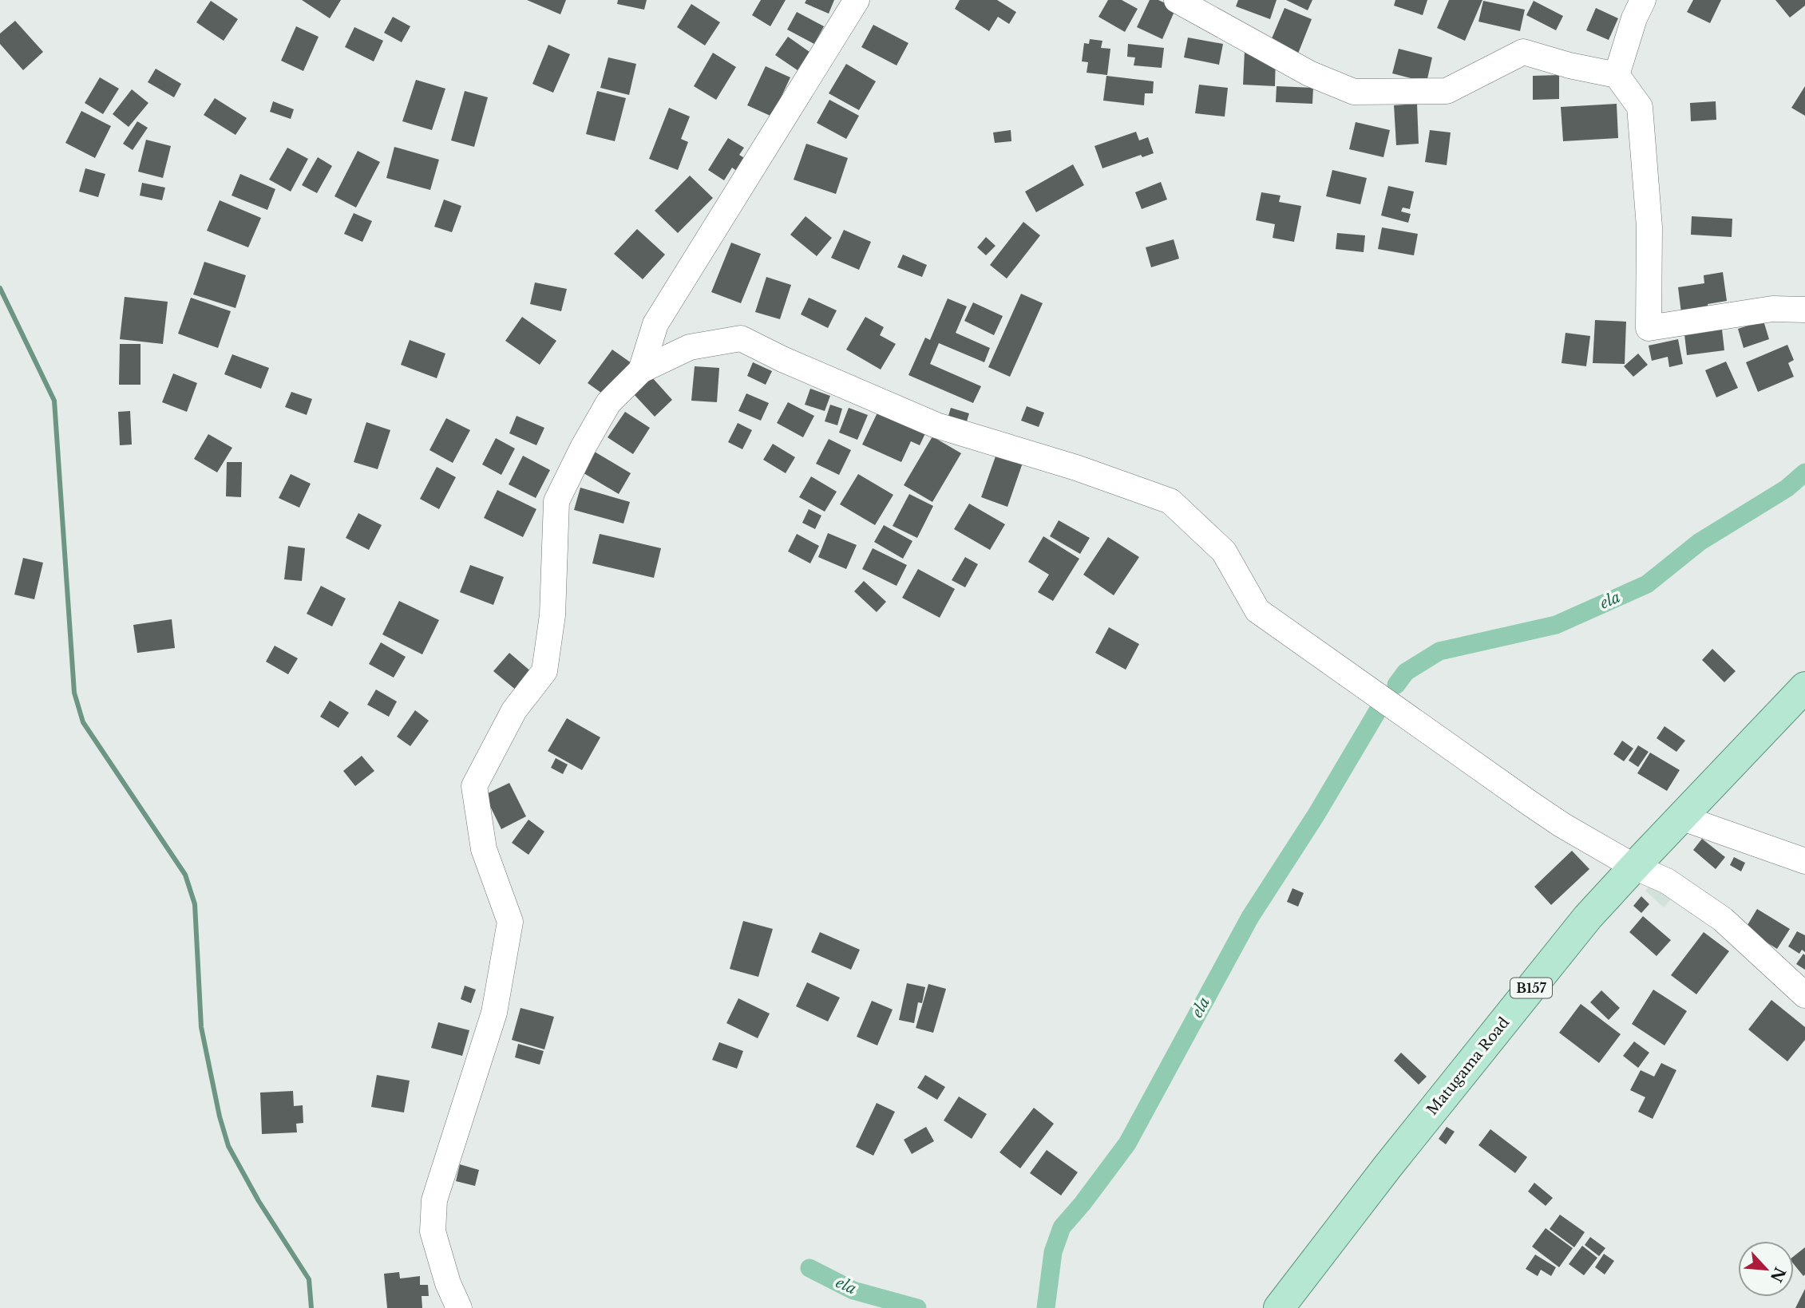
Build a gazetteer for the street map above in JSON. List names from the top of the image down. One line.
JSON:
{"streets":{"main road":["B157","Matugama Road"]},"water":["ela"],"north":"bottom right"}
